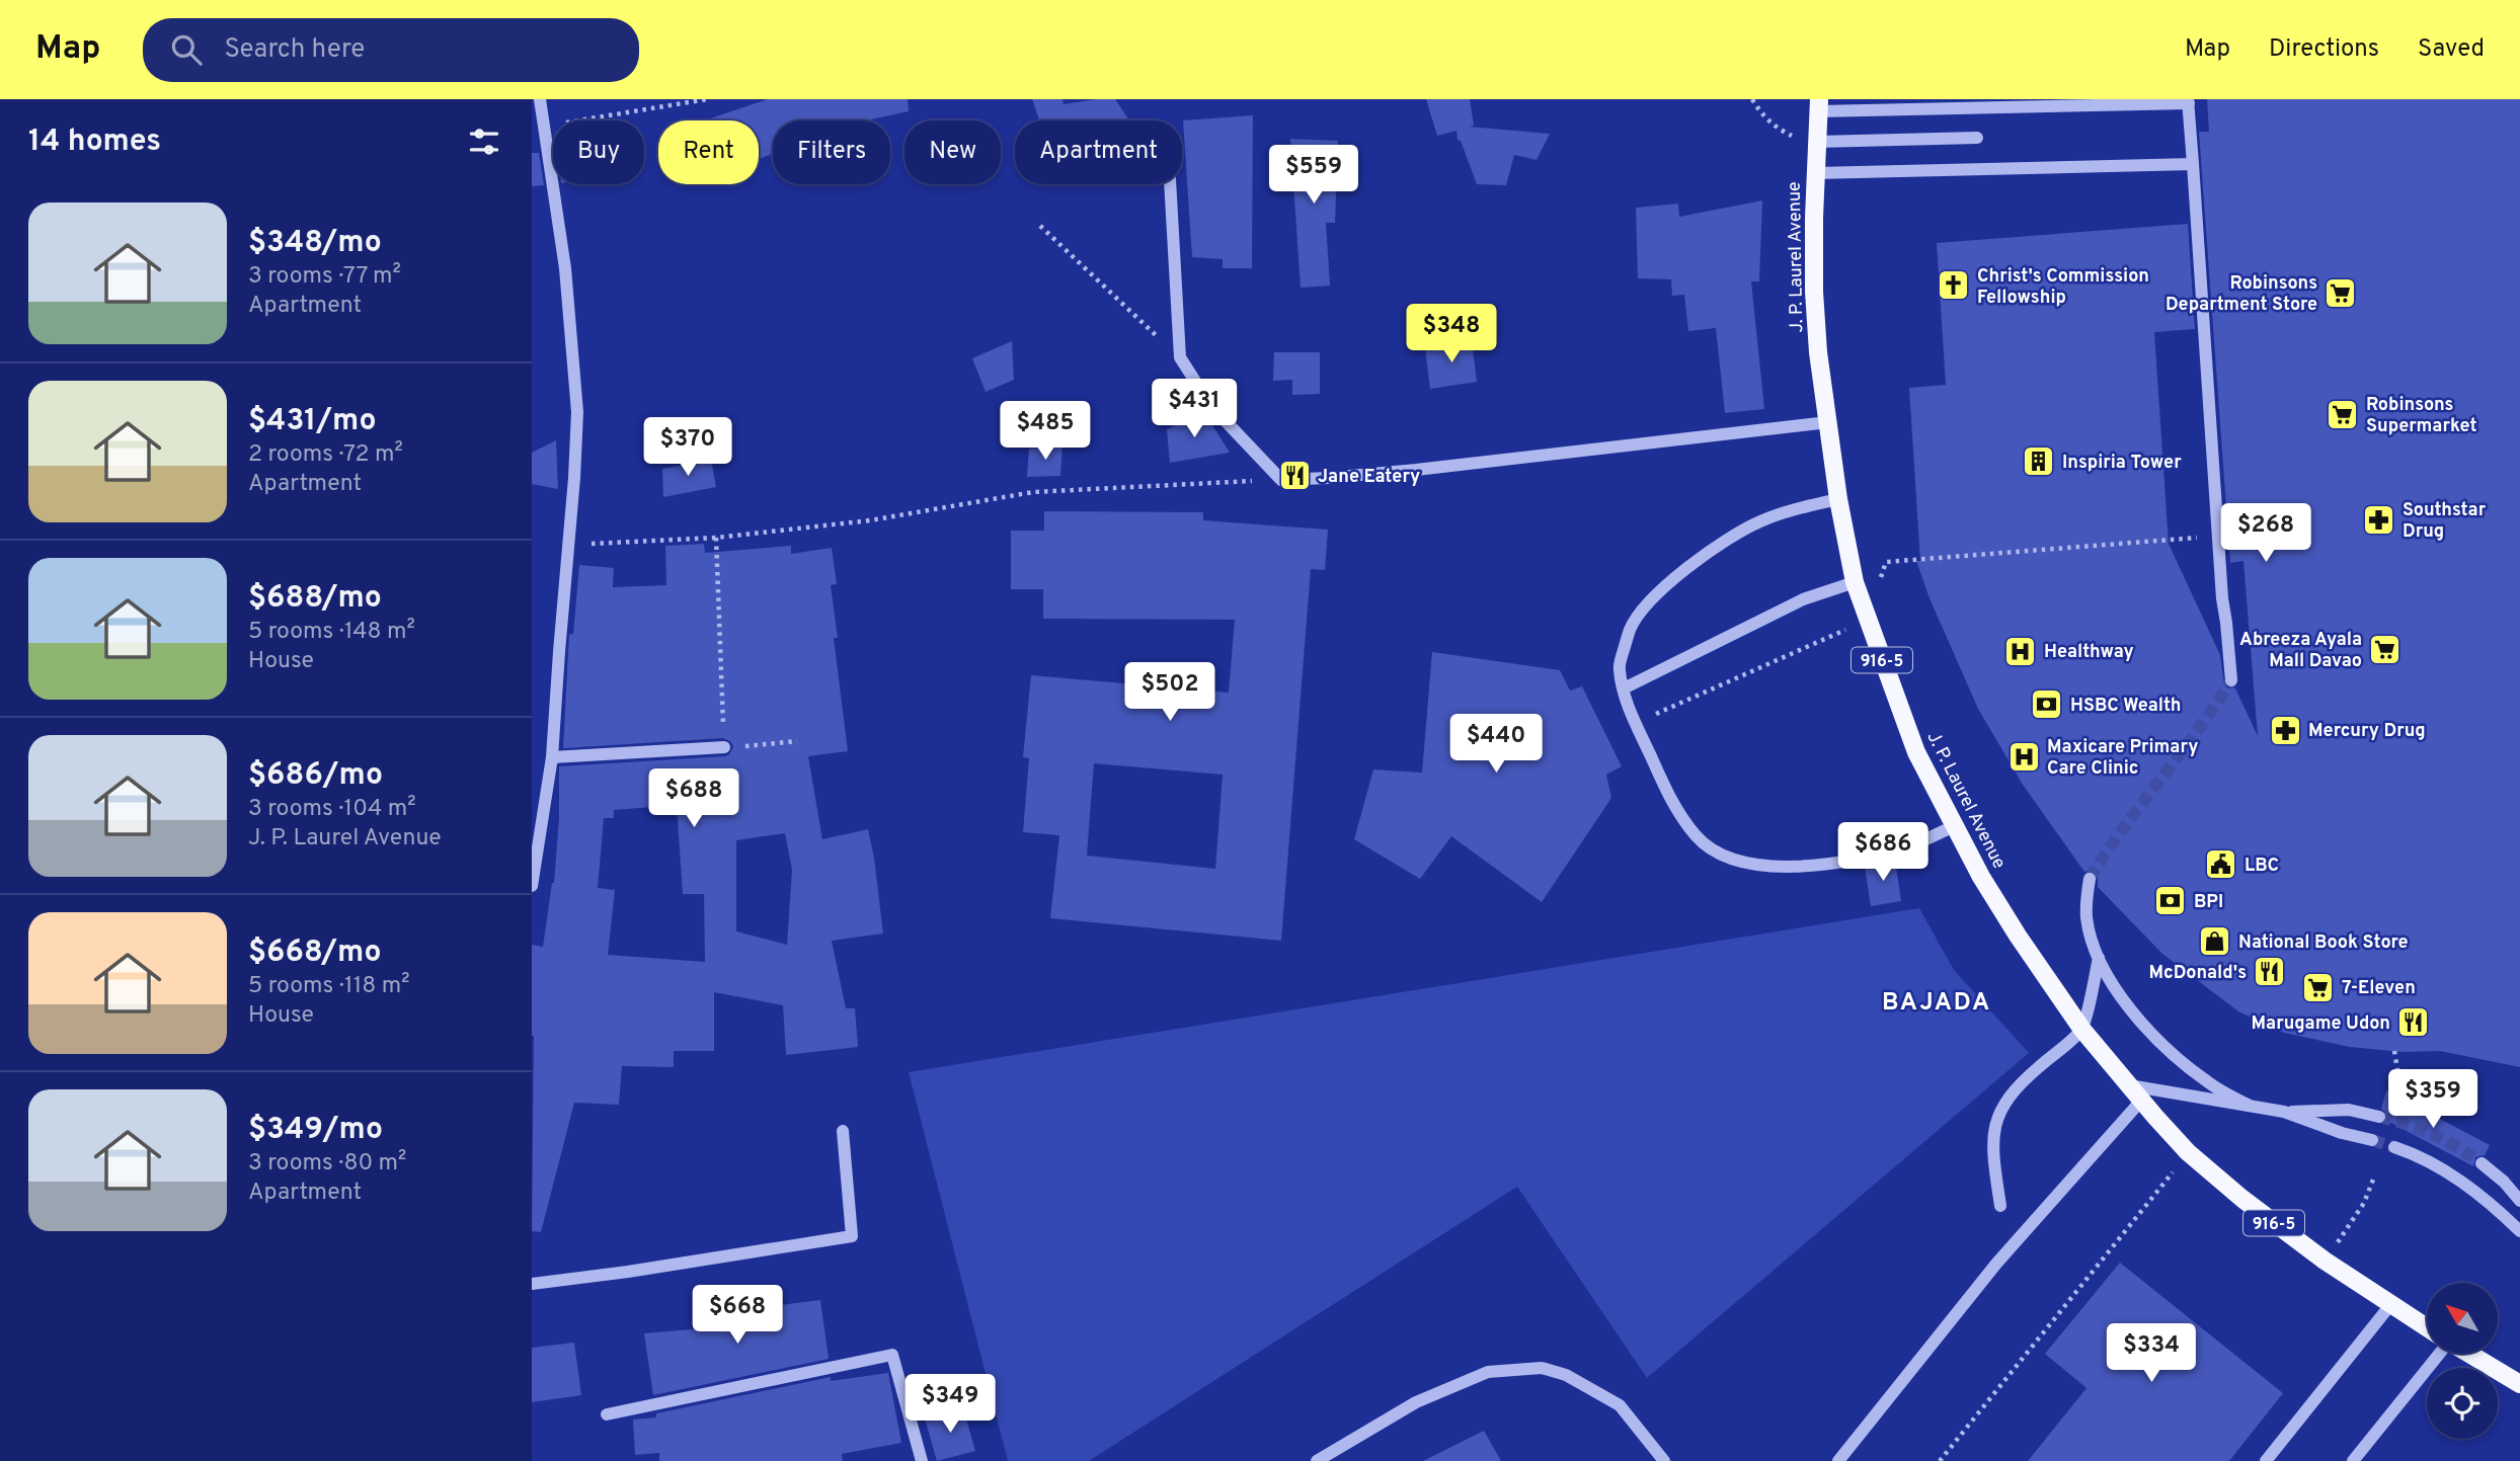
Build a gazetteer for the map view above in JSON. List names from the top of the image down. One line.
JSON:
{"streets":{"main road":["J. P. Laurel Avenue","916-5"]},"districts":["BAJADA"],"places":{"church":["Christ's Commission Fellowship"],"supermarket":["Robinsons Department Store","Robinsons Supermarket","Abreeza Ayala Mall Davao","7-Eleven"],"building":["Inspiria Tower"],"restaurant":["Jane Eatery","McDonald's","Marugame Udon"],"pharmacy":["Southstar Drug","Mercury Drug"],"hospital":["Healthway","Maxicare Primary Care Clinic"],"bank":["HSBC Wealth","BPI"],"public building":["LBC"],"shop":["National Book Store"]},"north":"top left","page":{"header":"Map","search":"Search here","nav":["Map","Directions","Saved"],"heading":"14 homes","chip":["Buy","Rent","Filters","New","Apartment"],"price":["$559","$348","$431","$485","$370","$268","$502","$440","$688","$686","$359","$668","$334","$349"],"list":[{"name":"$348/mo","note":"3 rooms · 77 m² · Apartment"},{"name":"$431/mo","note":"2 rooms · 72 m² · Apartment"},{"name":"$688/mo","note":"5 rooms · 148 m² · House"},{"name":"$686/mo","note":"3 rooms · 104 m² · J. P. Laurel Avenue"},{"name":"$668/mo","note":"5 rooms · 118 m² · House"},{"name":"$349/mo","note":"3 rooms · 80 m² · Apartment"}]}}
